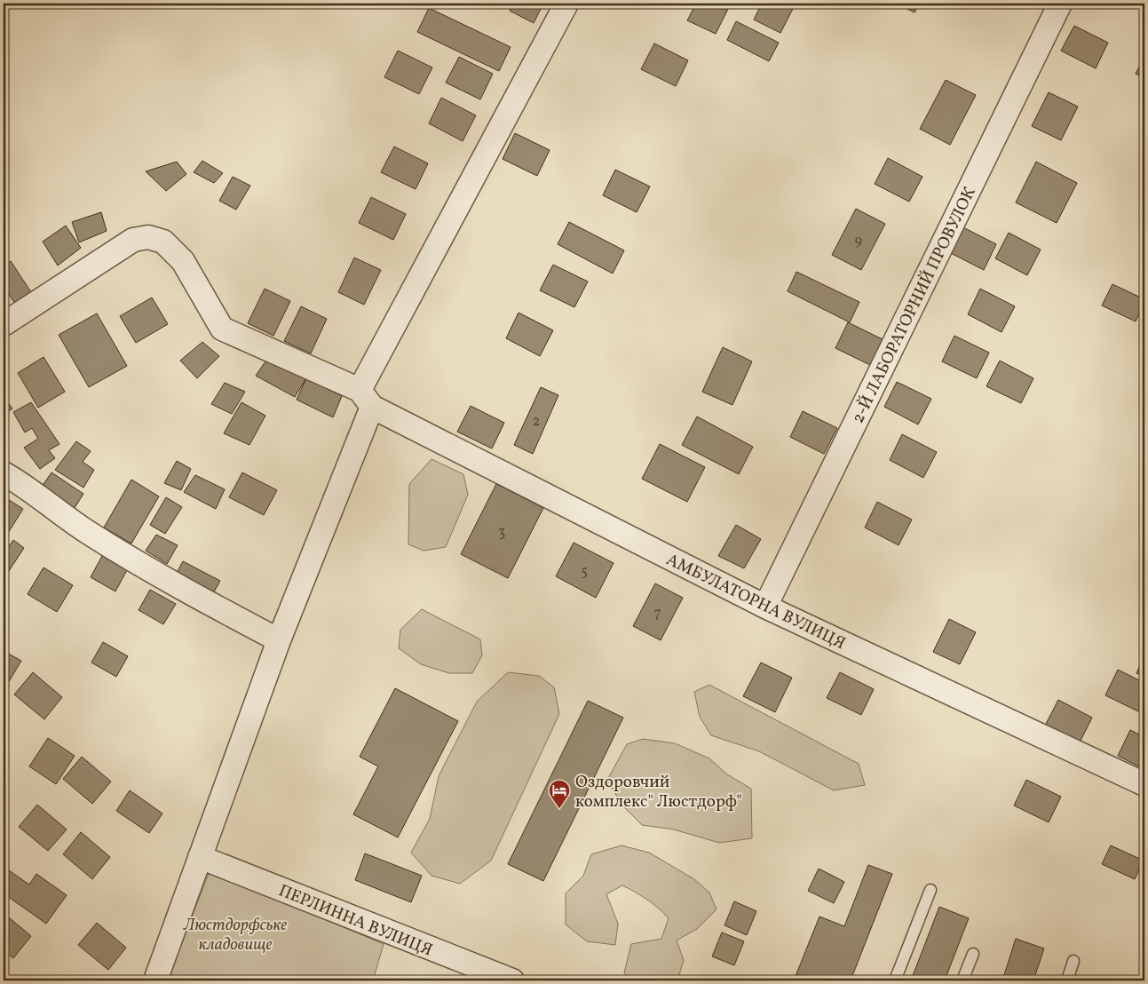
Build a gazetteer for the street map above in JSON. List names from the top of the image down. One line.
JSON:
{"streets":{"street":["2-Й ЛАБОРАТОРНИЙ ПРОВУЛОК","АМБУЛАТОРНА ВУЛИЦЯ","ПЕРЛИННА ВУЛИЦЯ"]},"crossings":[["2-Й ЛАБОРАТОРНИЙ ПРОВУЛОК","АМБУЛАТОРНА ВУЛИЦЯ"]],"parks":["Люстдорфське кладовище"],"places":{"hotel":["Оздоровчий комплекс\" Люстдорф\""]},"house_numbers":["9","2","3","5","7"]}
